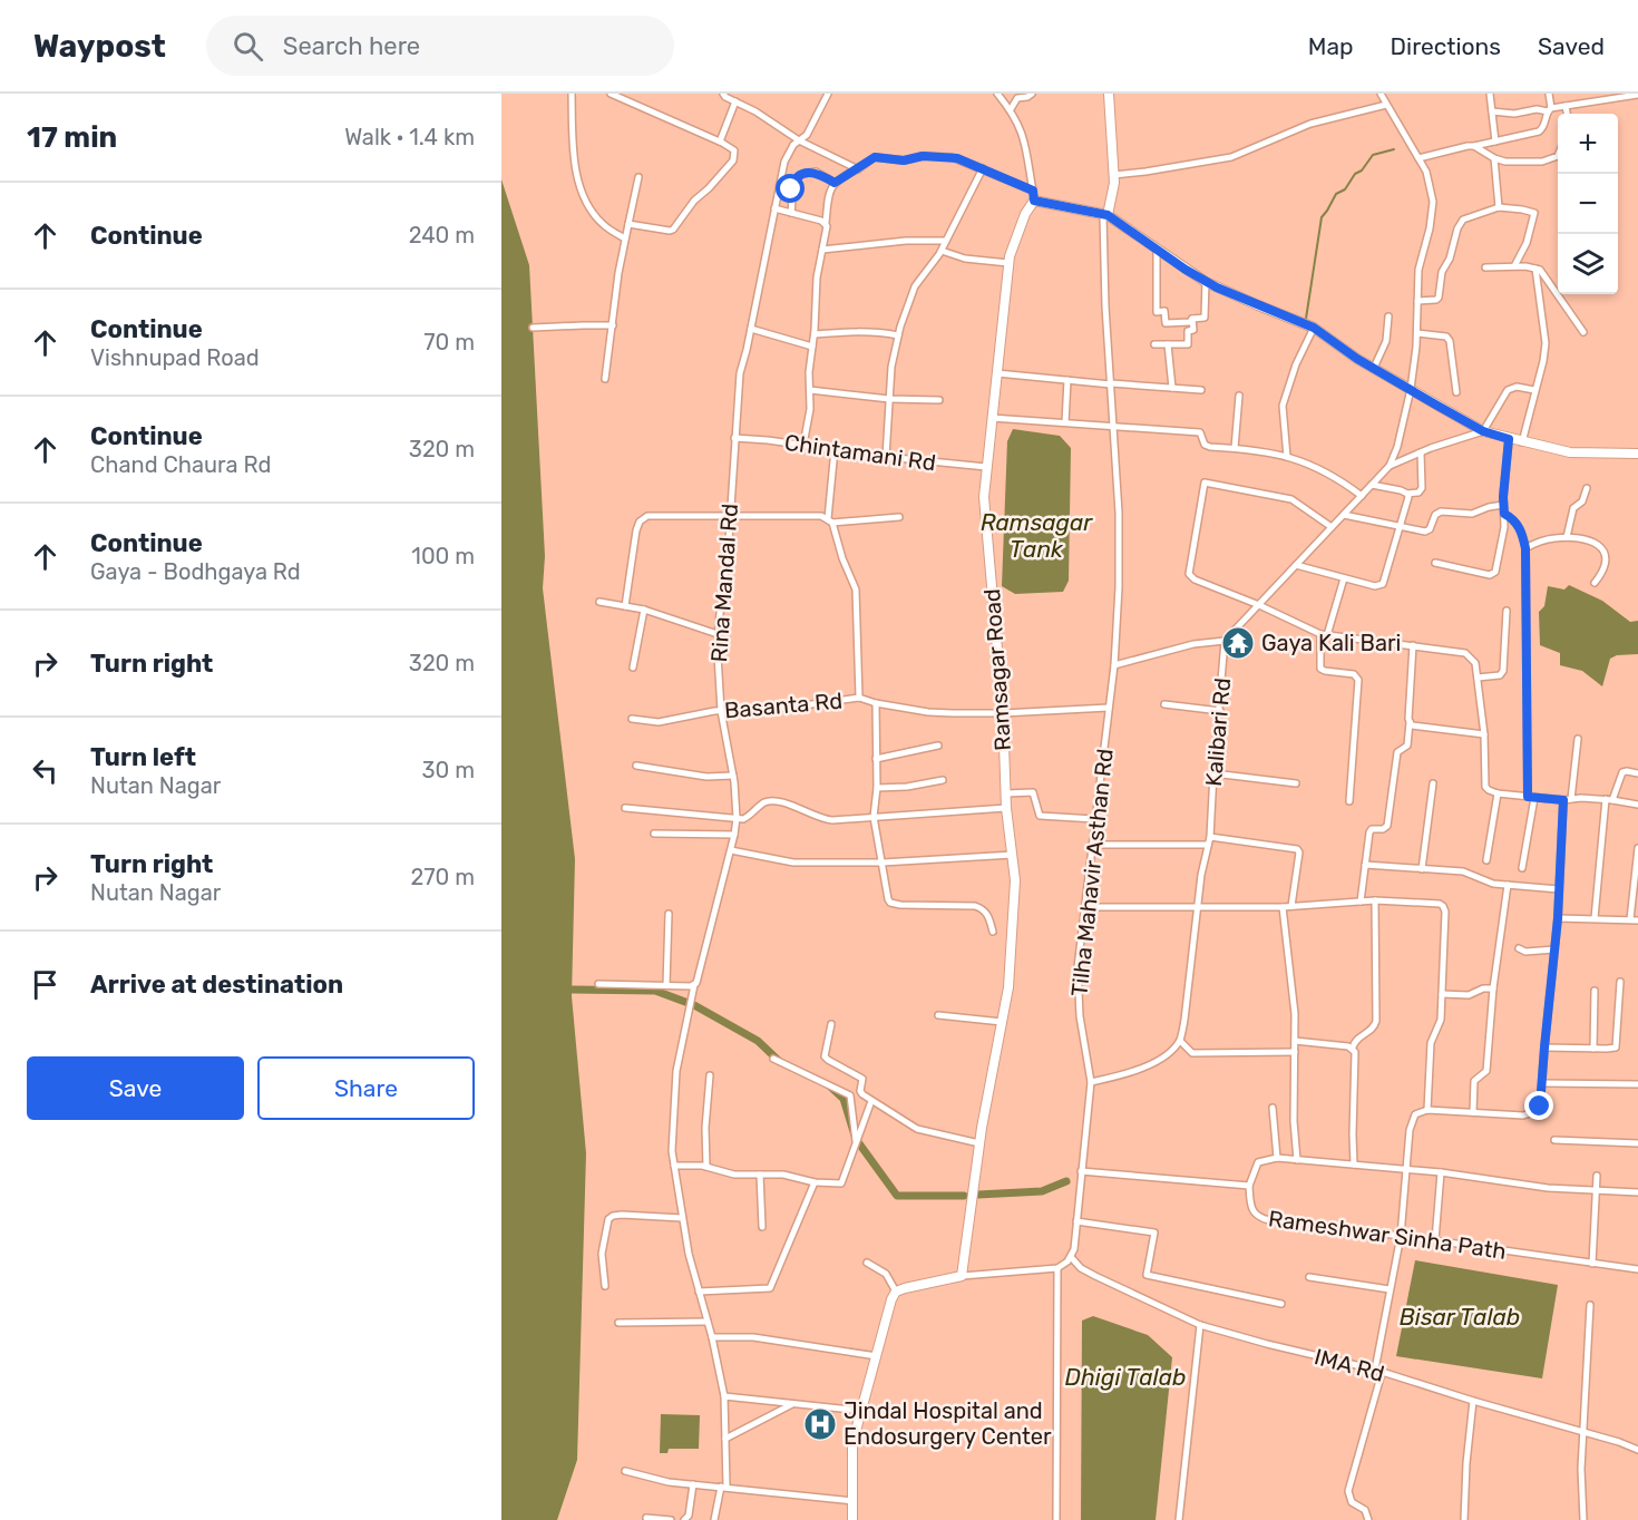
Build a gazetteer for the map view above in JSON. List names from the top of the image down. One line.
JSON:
{"streets":{"street":["Chintamani Rd","Rina Mandal Rd","Ramsagar Road","Basanta Rd","Kalibari Rd","Tilha Mahavir Asthan Rd","Rameshwar Sinha Path","IMA Rd"]},"crossings":[["Chintamani Rd","Rina Mandal Rd"],["Chintamani Rd","Ramsagar Road"],["Rina Mandal Rd","Basanta Rd"],["Ramsagar Road","Basanta Rd"],["Basanta Rd","Tilha Mahavir Asthan Rd"],["Tilha Mahavir Asthan Rd","Rameshwar Sinha Path"],["Tilha Mahavir Asthan Rd","IMA Rd"]],"water":["Ramsagar Tank","Bisar Talab","Dhigi Talab"],"places":{"temple":["Gaya Kali Bari"],"hospital":["Jindal Hospital and Endosurgery Center"]},"page":{"header":"Waypost","search":"Search here","nav":["Map","Directions","Saved"],"heading":["17 min","Walk · 1.4 km"],"map_buttons":["+","−"],"list":[["Continue","240 m"],["Continue","Vishnupad Road","70 m"],["Continue","Chand Chaura Rd","320 m"],["Continue","Gaya - Bodhgaya Rd","100 m"],["Turn right","320 m"],["Turn left","Nutan Nagar","30 m"],["Turn right","Nutan Nagar","270 m"],"Arrive at destination"],"buttons":["Save","Share"]}}
